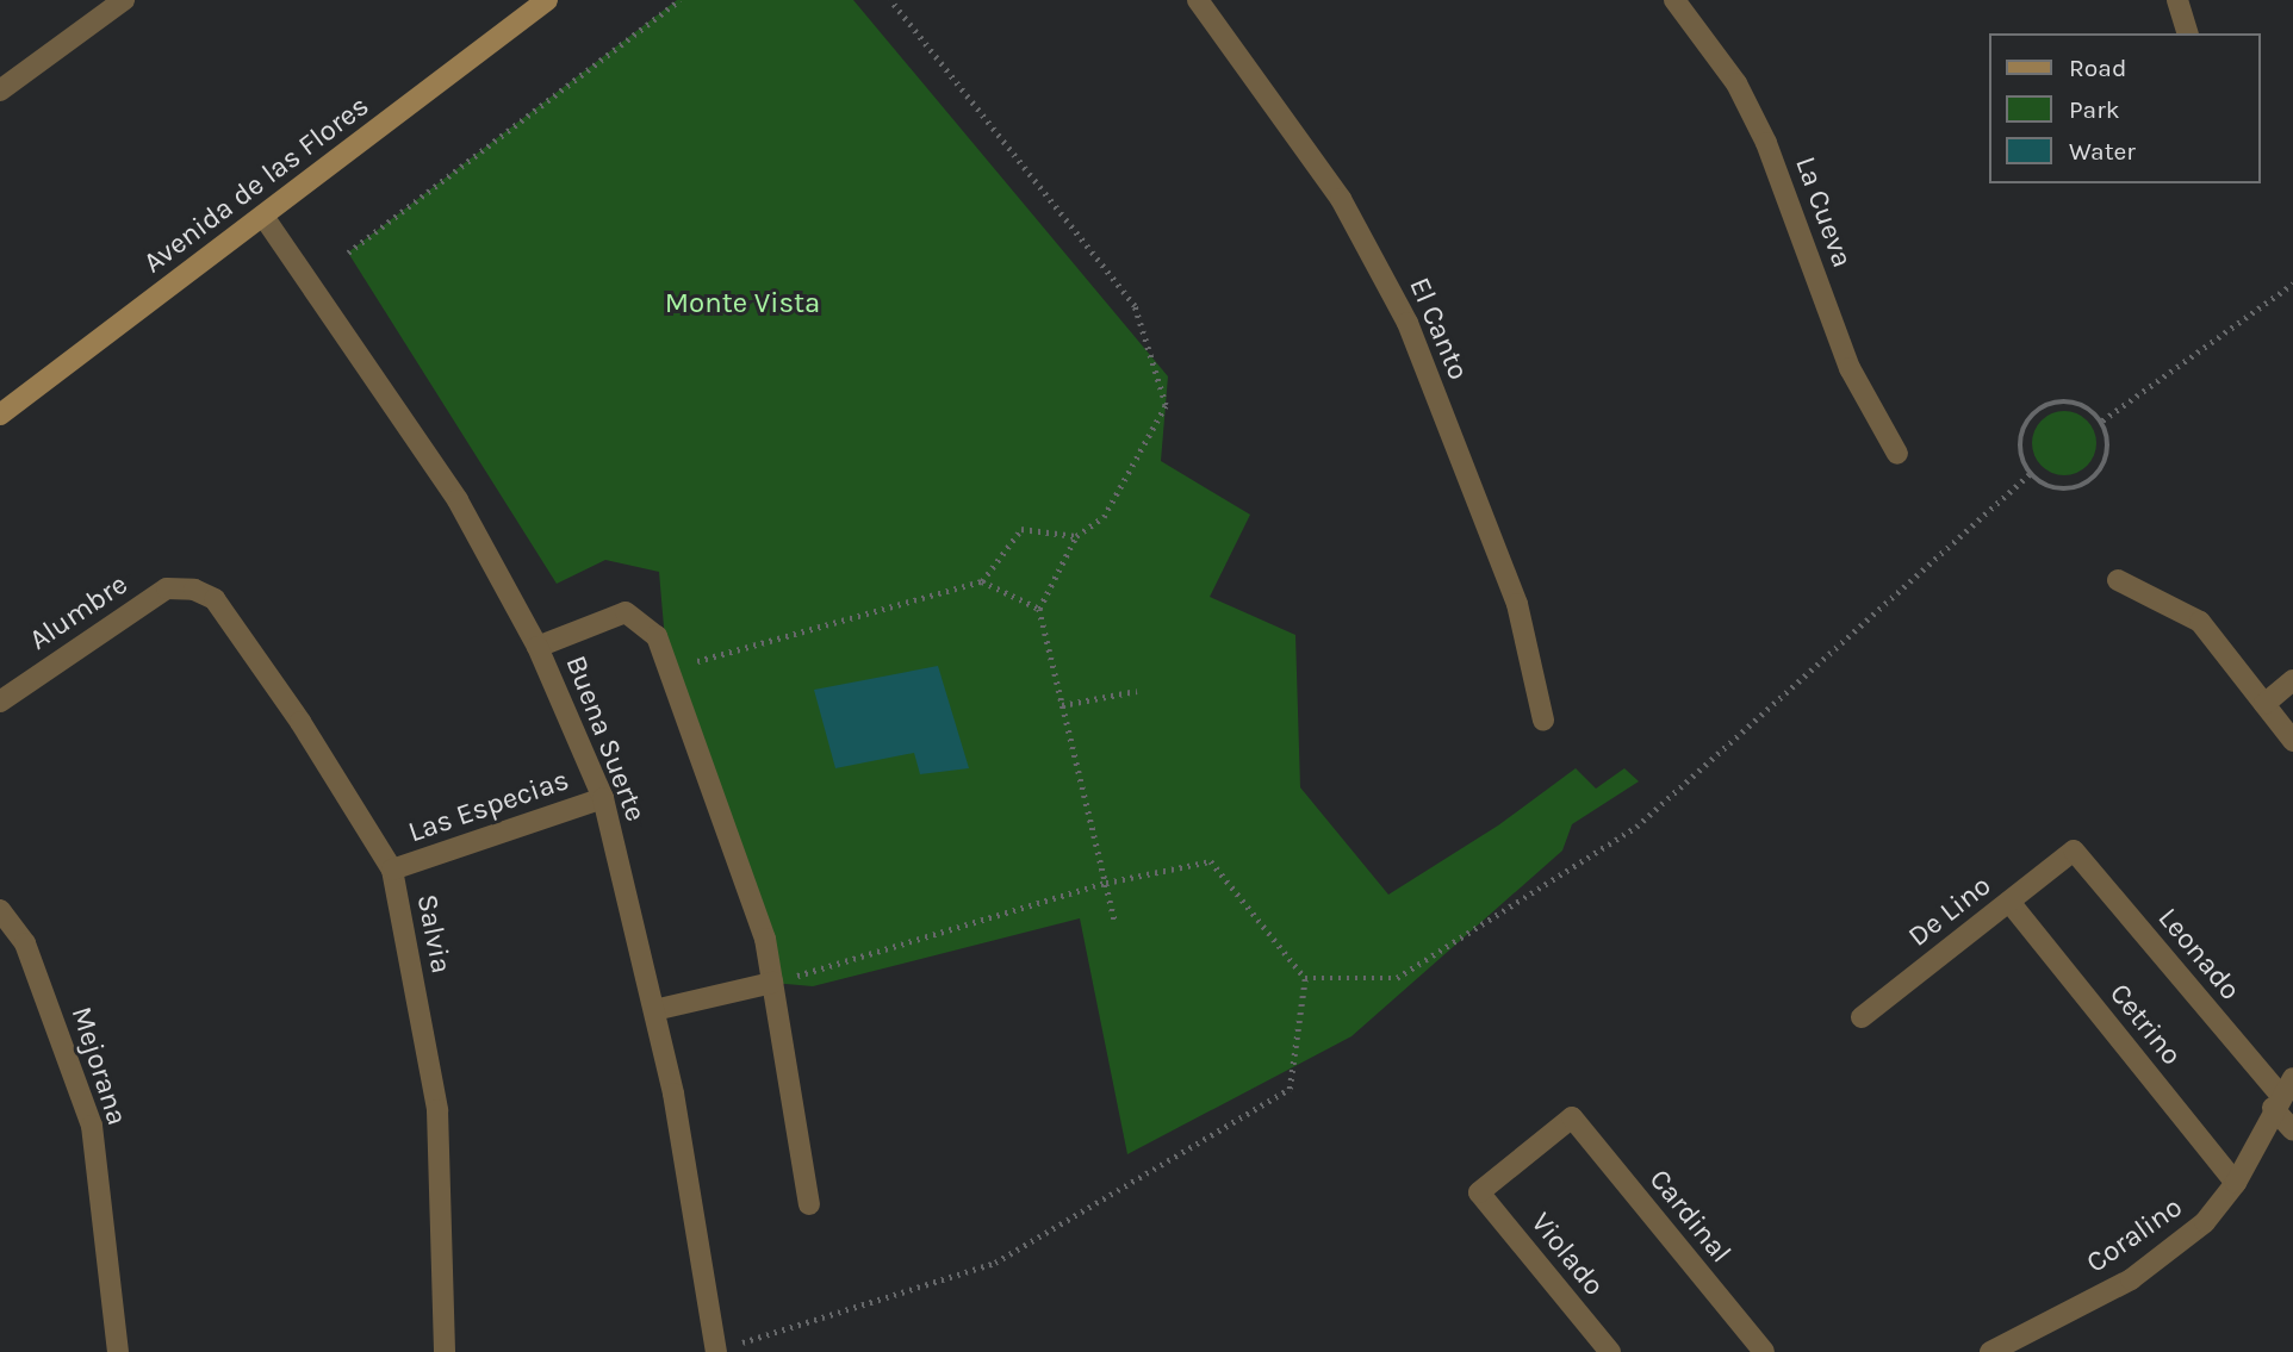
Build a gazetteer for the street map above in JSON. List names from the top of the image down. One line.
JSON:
{"streets":{"main road":["Avenida de las Flores"],"street":["La Cueva","El Canto","Alumbre","Buena Suerte","Las Especias","De Lino","Salvia","Leonado","Cetrino","Mejorana","Cardinal","Coralino","Violado"]},"crossings":[["Avenida de las Flores","Buena Suerte"],["Alumbre","Salvia"],["Buena Suerte","Las Especias"],["Las Especias","Salvia"],["De Lino","Leonado"],["De Lino","Cetrino"],["Leonado","Coralino"],["Cetrino","Coralino"],["Cardinal","Violado"]],"parks":["Monte Vista"],"legend":["Road","Park","Water"]}
